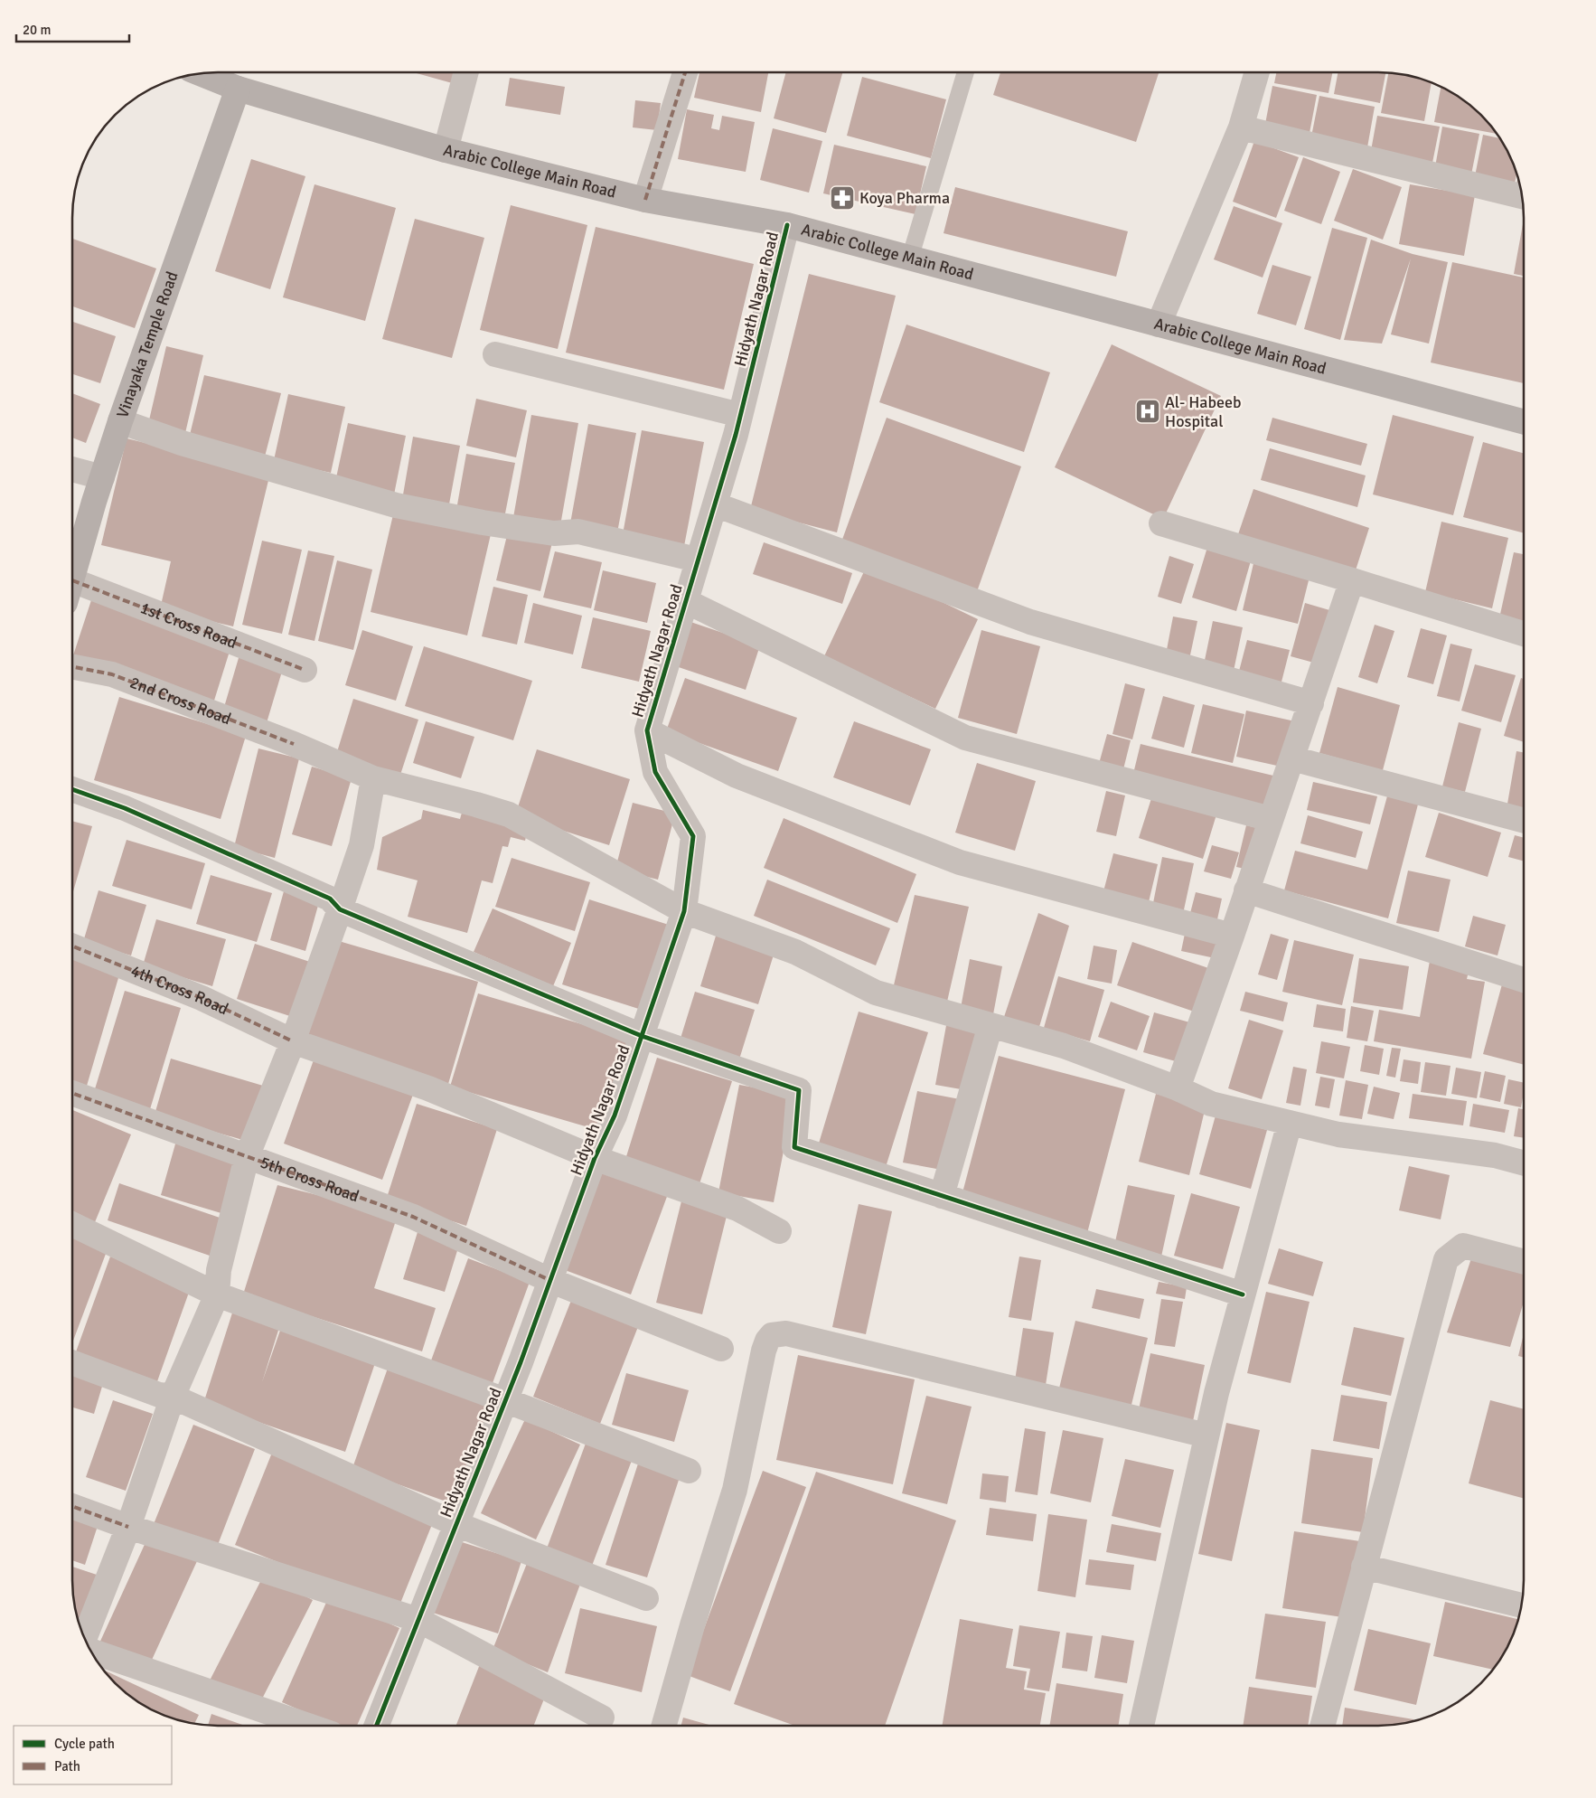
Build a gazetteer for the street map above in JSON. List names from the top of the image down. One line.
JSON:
{"streets":{"main road":["Arabic College Main Road","Vinayaka Temple Road"],"street":["Hidyath Nagar Road","1st Cross Road","2nd Cross Road","4th Cross Road","5th Cross Road"]},"crossings":[["Arabic College Main Road","Hidyath Nagar Road"],["Arabic College Main Road","Vinayaka Temple Road"],["Hidyath Nagar Road","2nd Cross Road"],["Hidyath Nagar Road","4th Cross Road"],["Hidyath Nagar Road","5th Cross Road"],["Vinayaka Temple Road","1st Cross Road"]],"places":{"pharmacy":["Koya Pharma"],"hospital":["Al- Habeeb Hospital"]},"legend":["Cycle path","Path"],"scale_bar":"20 m"}
